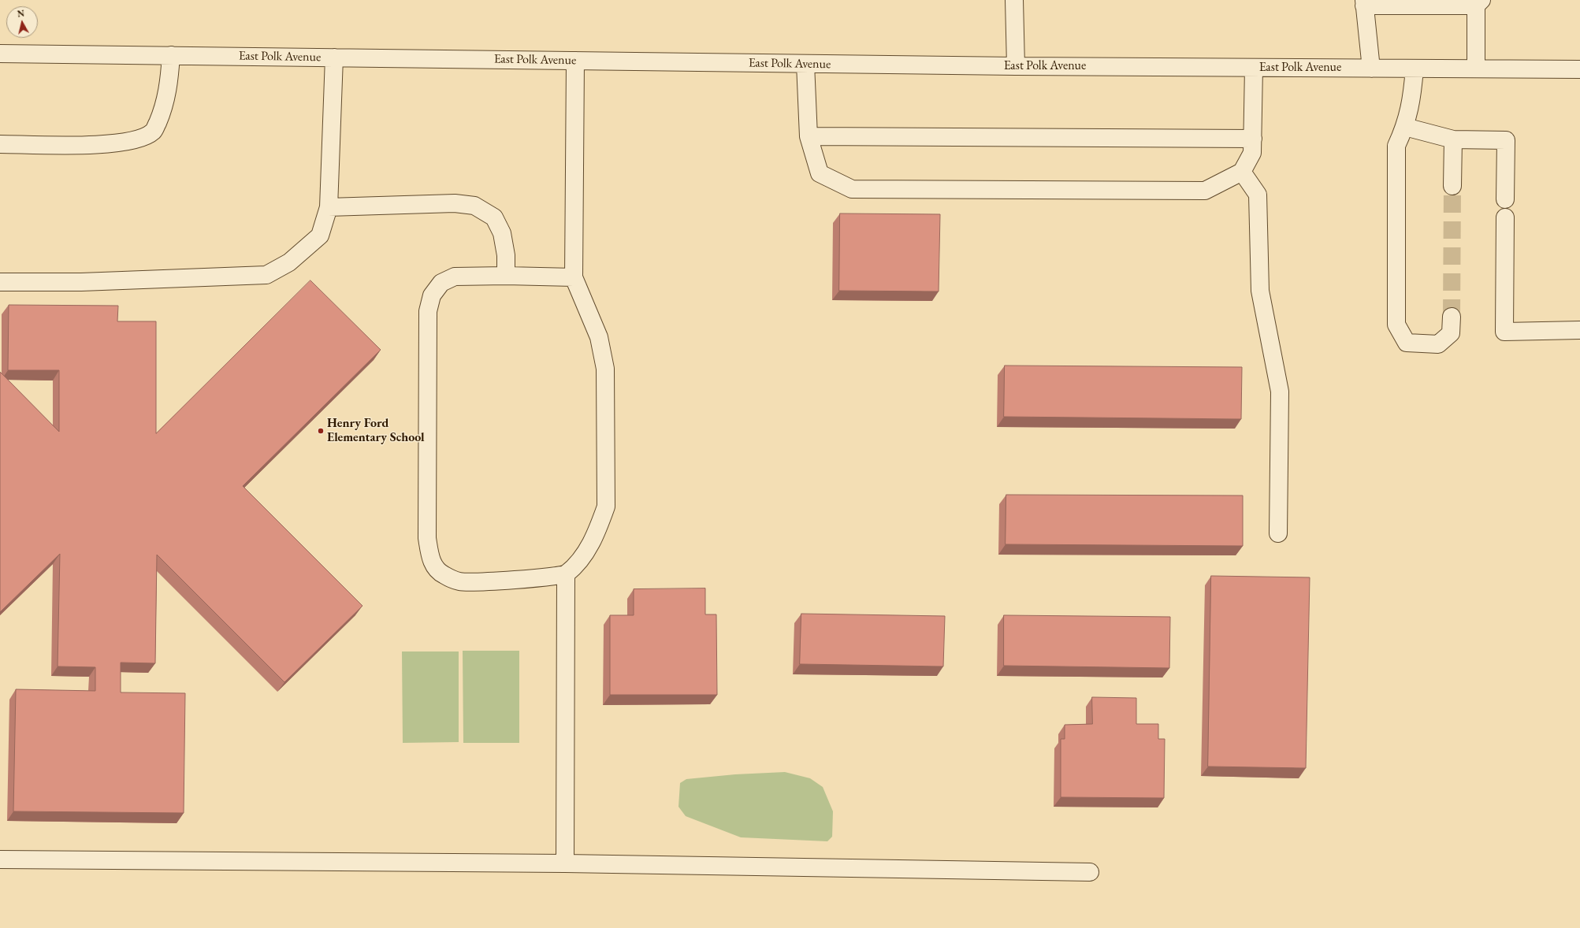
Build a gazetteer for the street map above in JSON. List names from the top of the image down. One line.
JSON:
{"streets":{"street":["East Polk Avenue"]},"places":["Henry Ford Elementary School"],"north":"top"}
